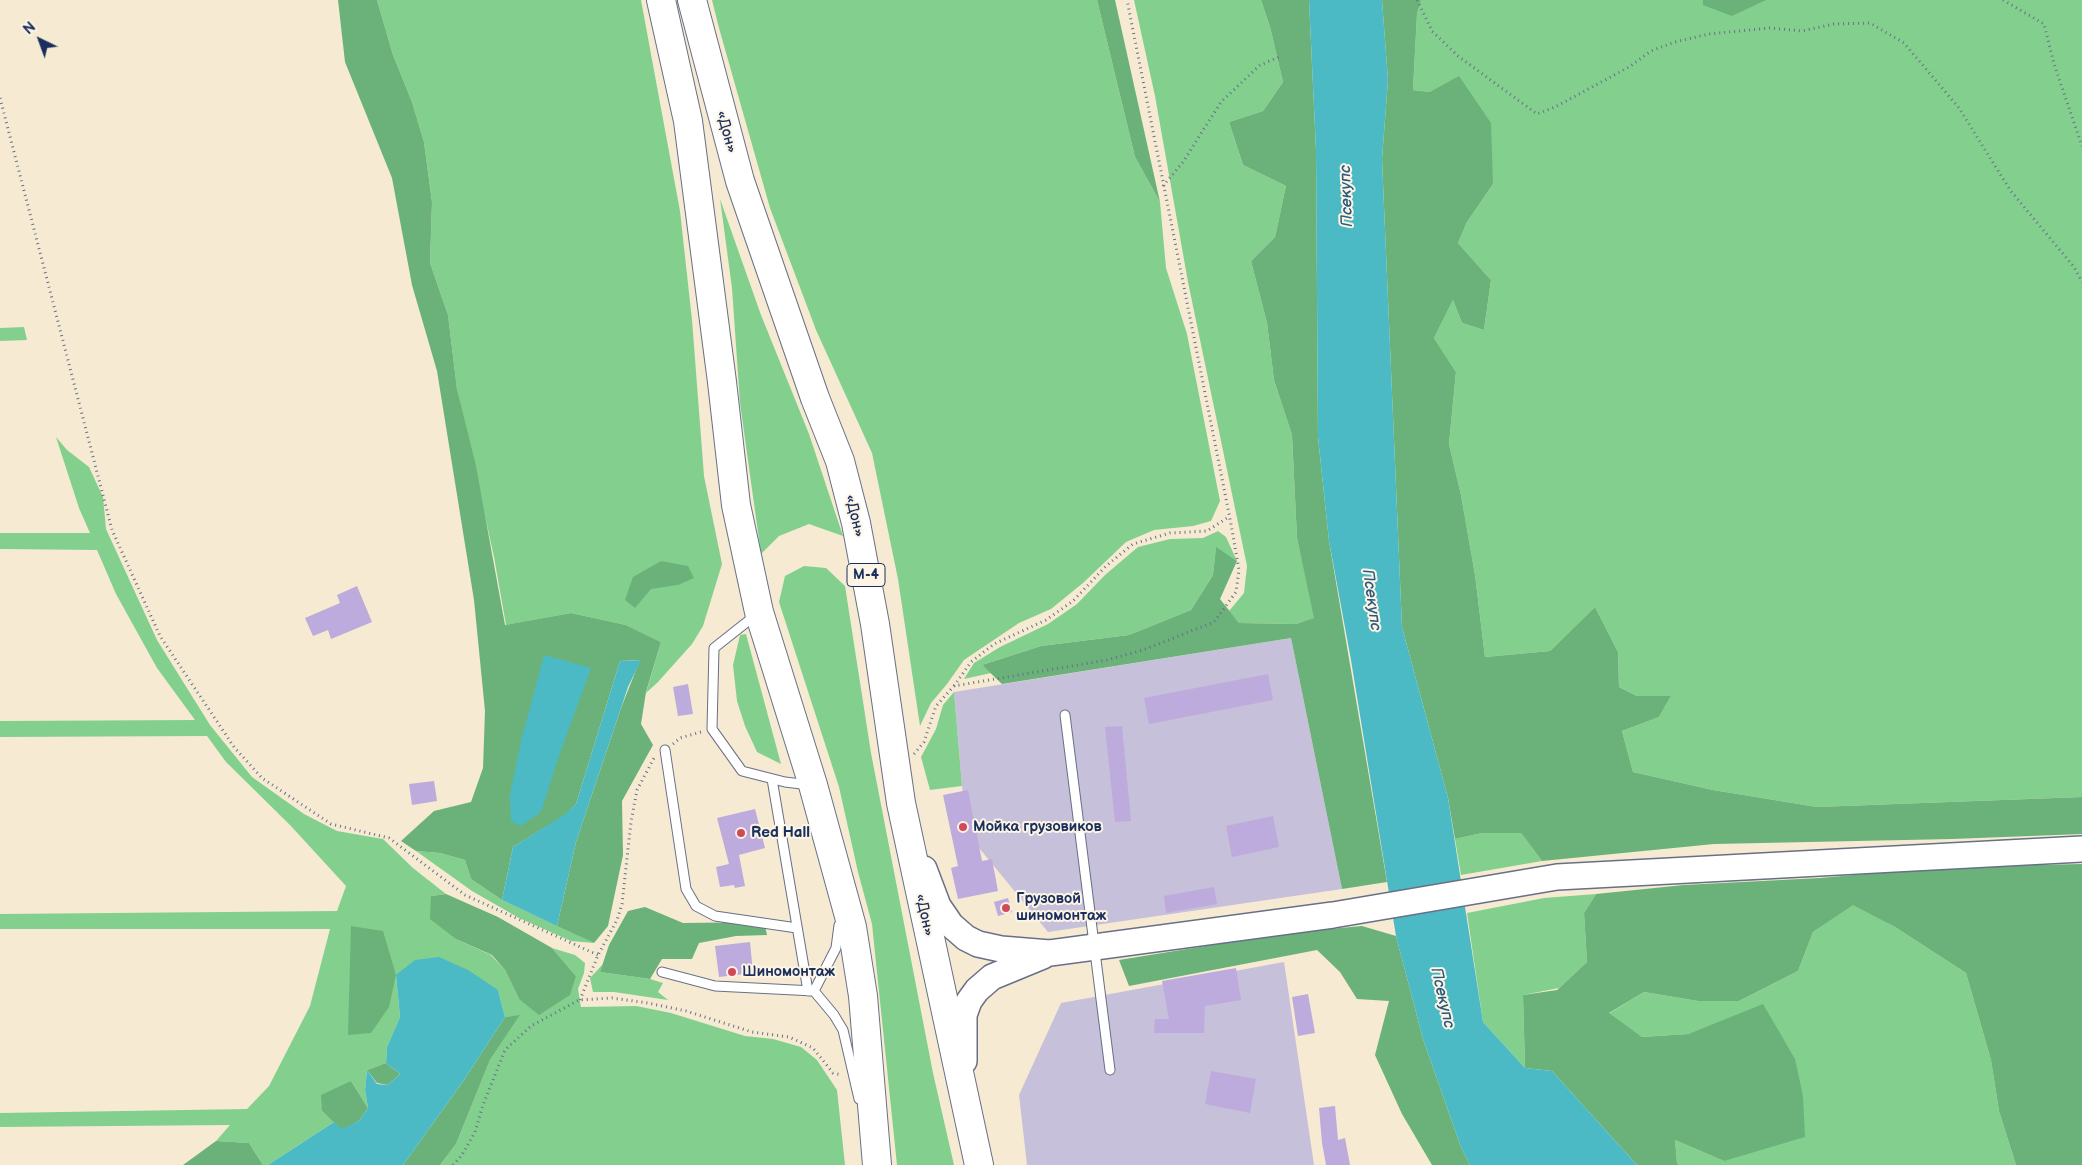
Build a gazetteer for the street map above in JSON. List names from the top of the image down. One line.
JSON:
{"streets":{"highway":["«Дон»","М-4"]},"crossings":[["«Дон»","М-4"]],"water":["Псекупс"],"places":["Мойка грузовиков","Red Hall","Грузовой шиномонтаж","Шиномонтаж"],"north":"top left"}
